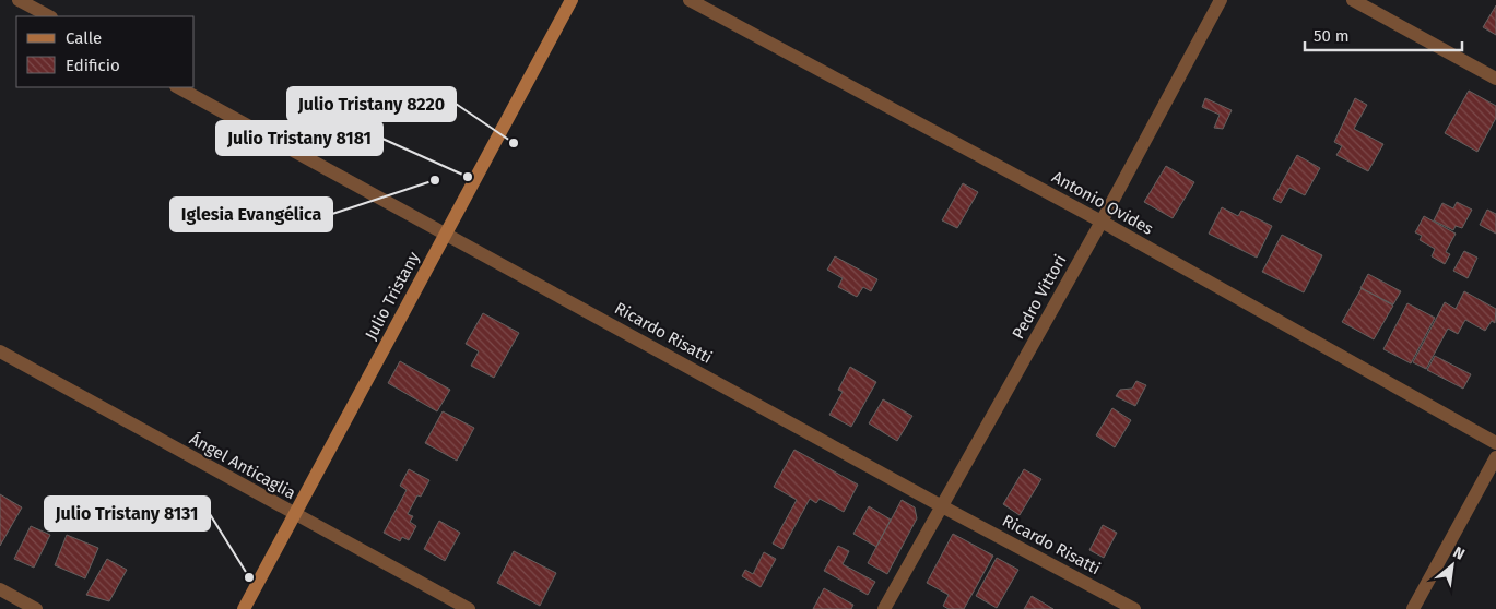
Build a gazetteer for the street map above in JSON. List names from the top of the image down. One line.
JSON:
{"streets":{"main road":["Julio Tristany"],"street":["Antonio Ovides","Pedro Vittori","Ricardo Risatti","Ángel Anticaglia"]},"crossings":[["Antonio Ovides","Pedro Vittori"],["Julio Tristany","Ricardo Risatti"],["Julio Tristany","Ángel Anticaglia"],["Pedro Vittori","Ricardo Risatti"]],"places":["Julio Tristany 8220","Julio Tristany 8181","Iglesia Evangélica","Julio Tristany 8131"],"legend":["Calle","Edificio"],"scale_bar":"50 m","north":"top right"}
